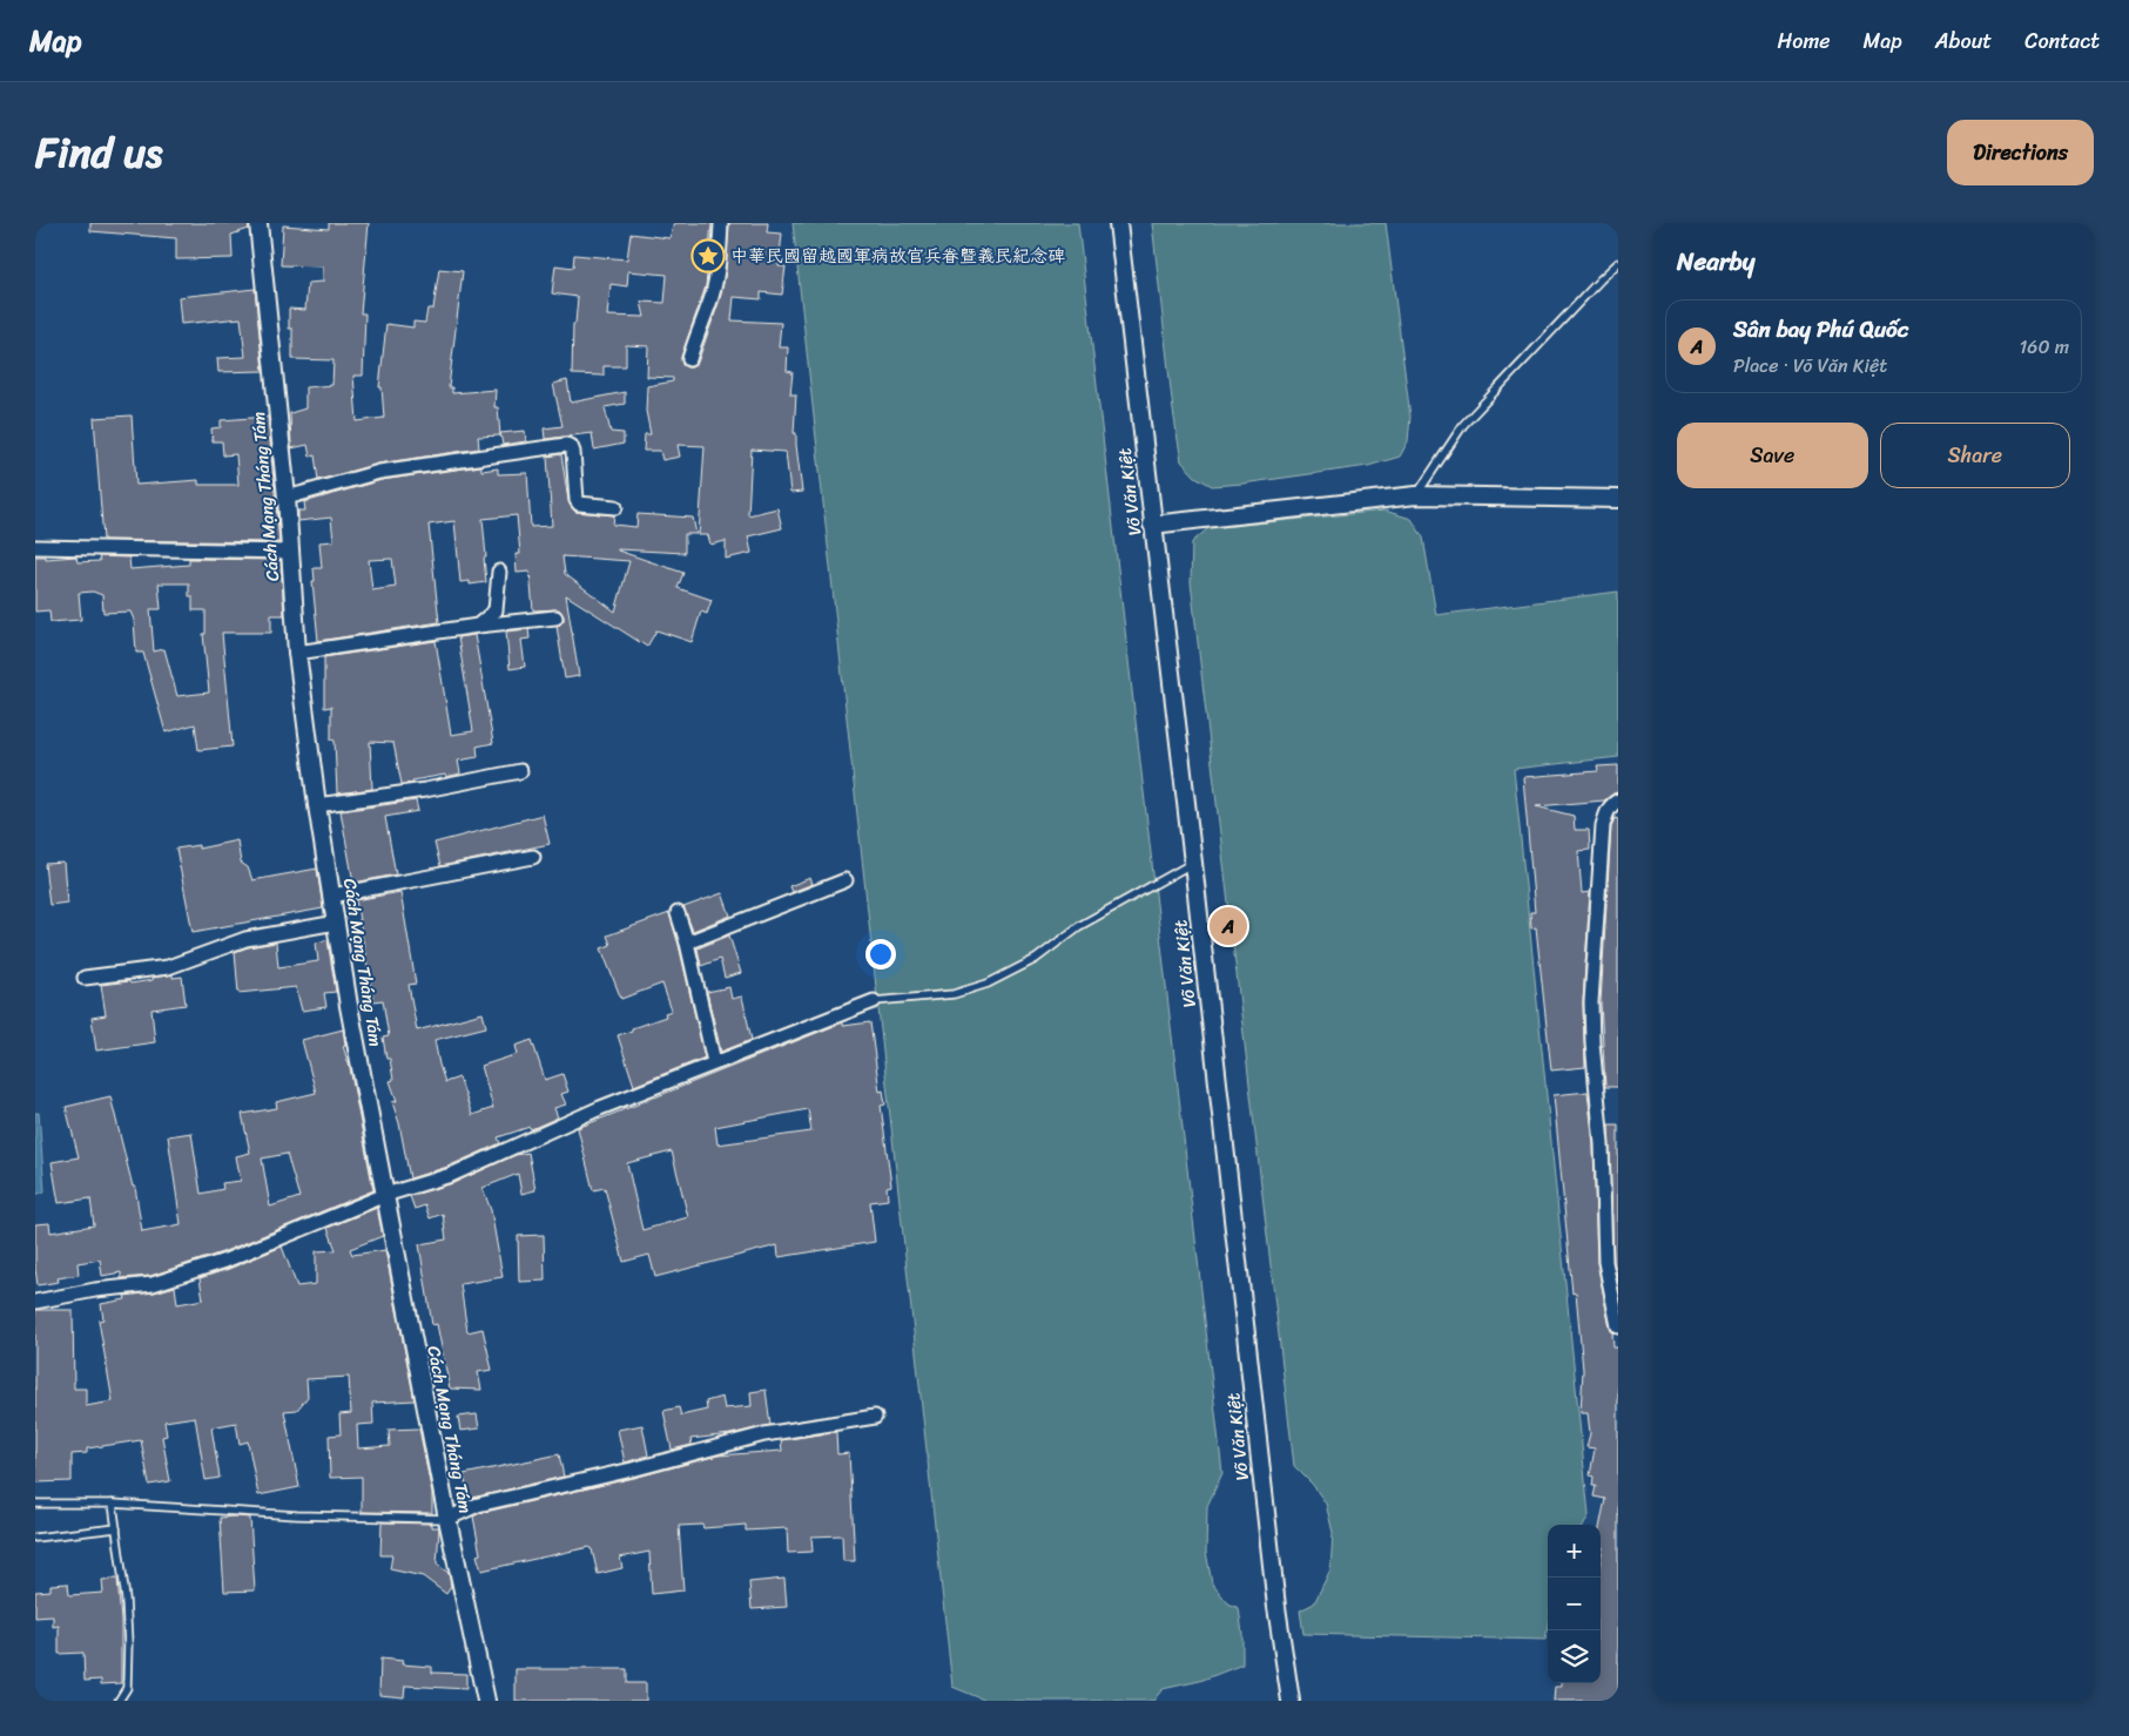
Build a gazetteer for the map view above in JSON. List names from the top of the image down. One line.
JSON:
{"streets":{"street":["Võ Văn Kiệt","Cách Mạng Tháng Tám"]},"places":{"place":["中華民國留越國軍病故官兵眷暨義民紀念碑"]},"page":{"header":"Map","nav":["Home","Map","About","Contact"],"title":"Find us","buttons":["Directions",["Save","Share"]],"heading":"Nearby","list":[{"mark":"A","name":"Sân bay Phú Quốc","note":"Place · Võ Văn Kiệt","value":"160 m"}],"pins":"A","map_buttons":["+","−"]}}
